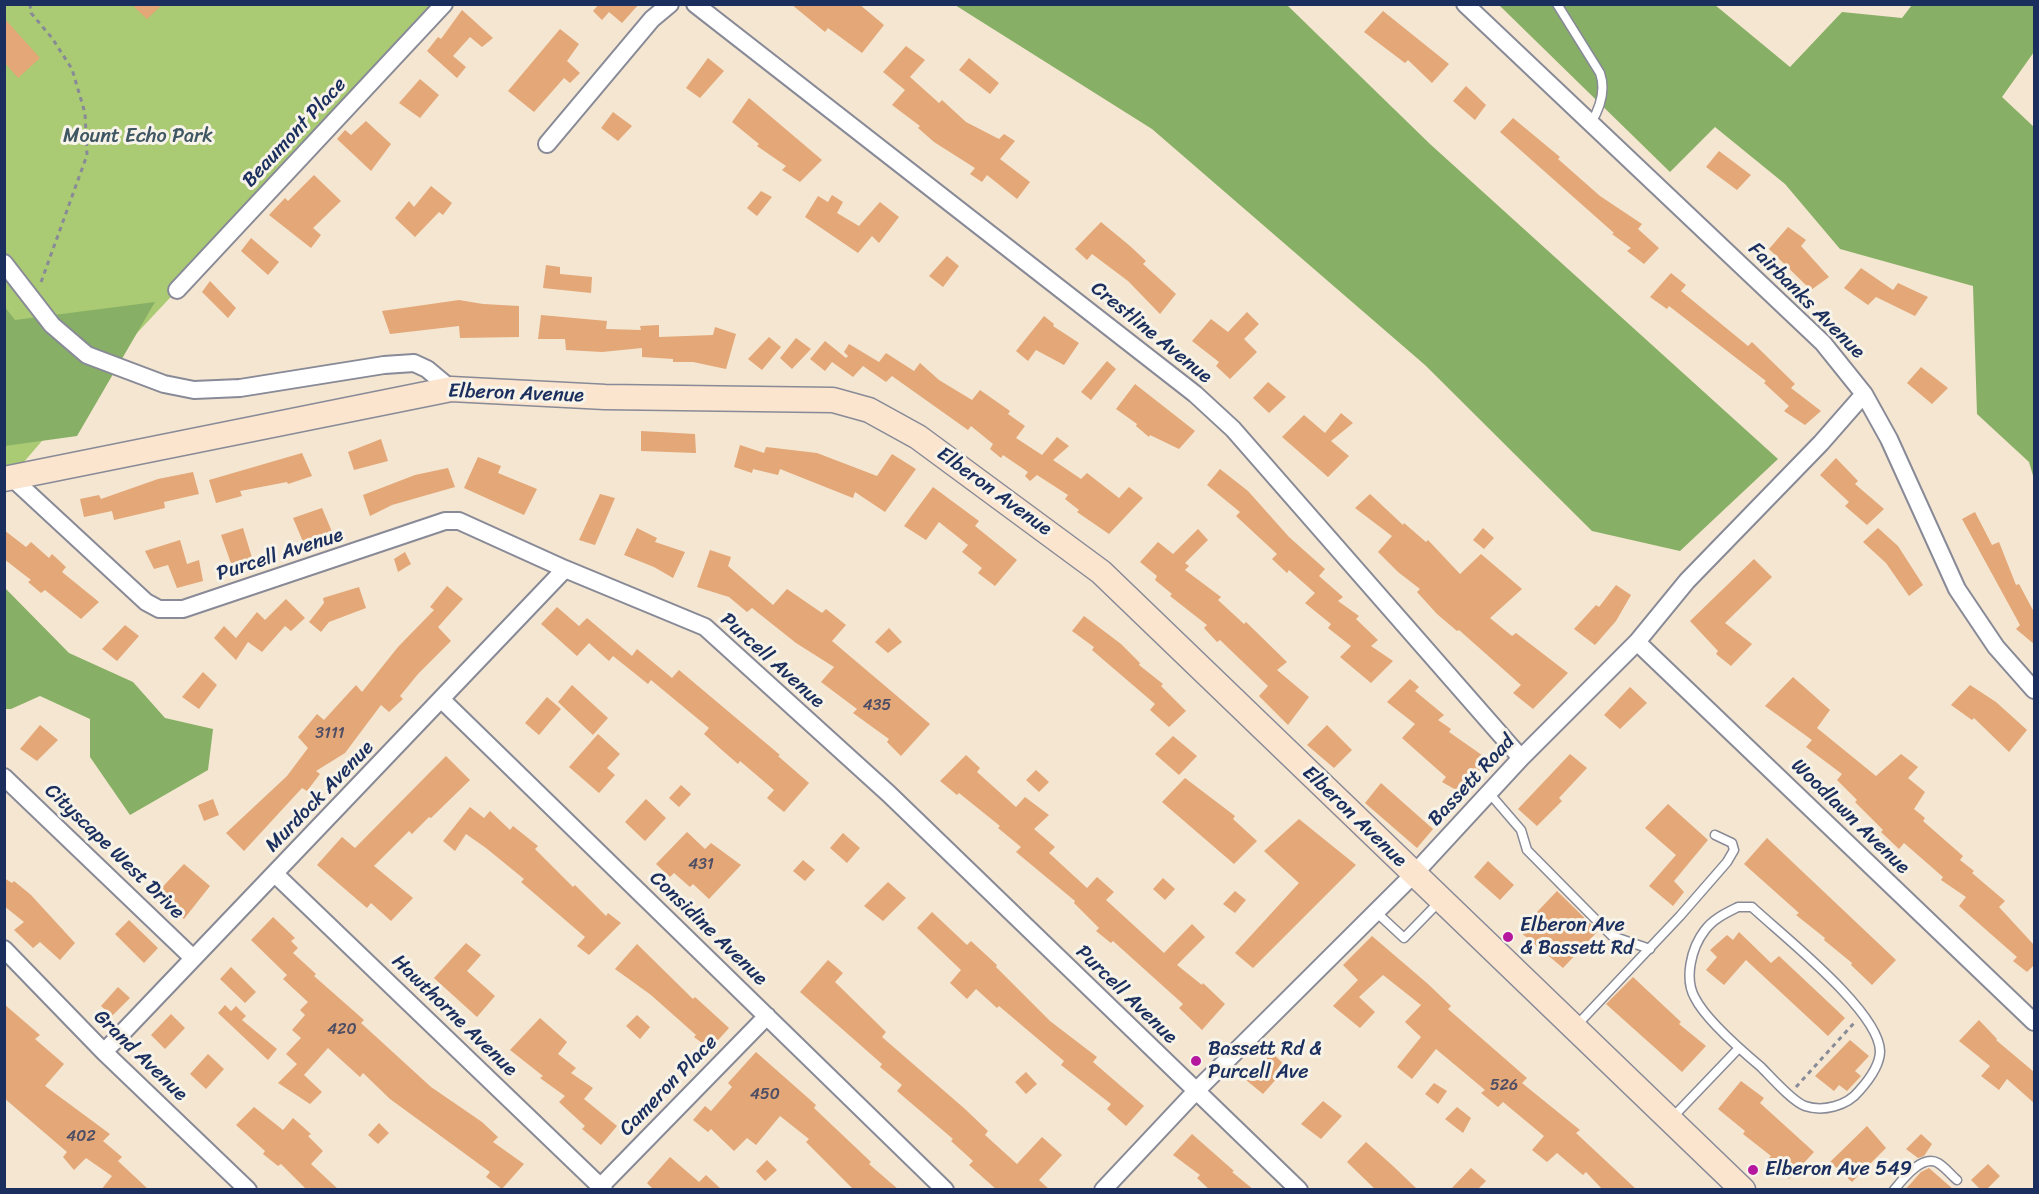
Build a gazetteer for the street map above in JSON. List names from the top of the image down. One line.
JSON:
{"streets":{"street":["Beaumont Place","Fairbanks Avenue","Crestline Avenue","Elberon Avenue","Purcell Avenue","Bassett Road","Murdock Avenue","Woodlawn Avenue","Cityscape West Drive","Considine Avenue","Hawthorne Avenue","Grand Avenue","Cameron Place"]},"crossings":[["Fairbanks Avenue","Bassett Road"],["Crestline Avenue","Bassett Road"],["Elberon Avenue","Purcell Avenue"],["Elberon Avenue","Bassett Road"],["Purcell Avenue","Bassett Road"],["Purcell Avenue","Murdock Avenue"],["Bassett Road","Woodlawn Avenue"],["Murdock Avenue","Cityscape West Drive"],["Murdock Avenue","Considine Avenue"],["Murdock Avenue","Hawthorne Avenue"],["Murdock Avenue","Grand Avenue"],["Considine Avenue","Cameron Place"],["Hawthorne Avenue","Cameron Place"]],"parks":["Mount Echo Park"],"places":["Elberon Ave & Bassett Rd","Bassett Rd & Purcell Ave","Elberon Ave 549"],"house_numbers":["435","3111","431","420","526","450","402"]}
